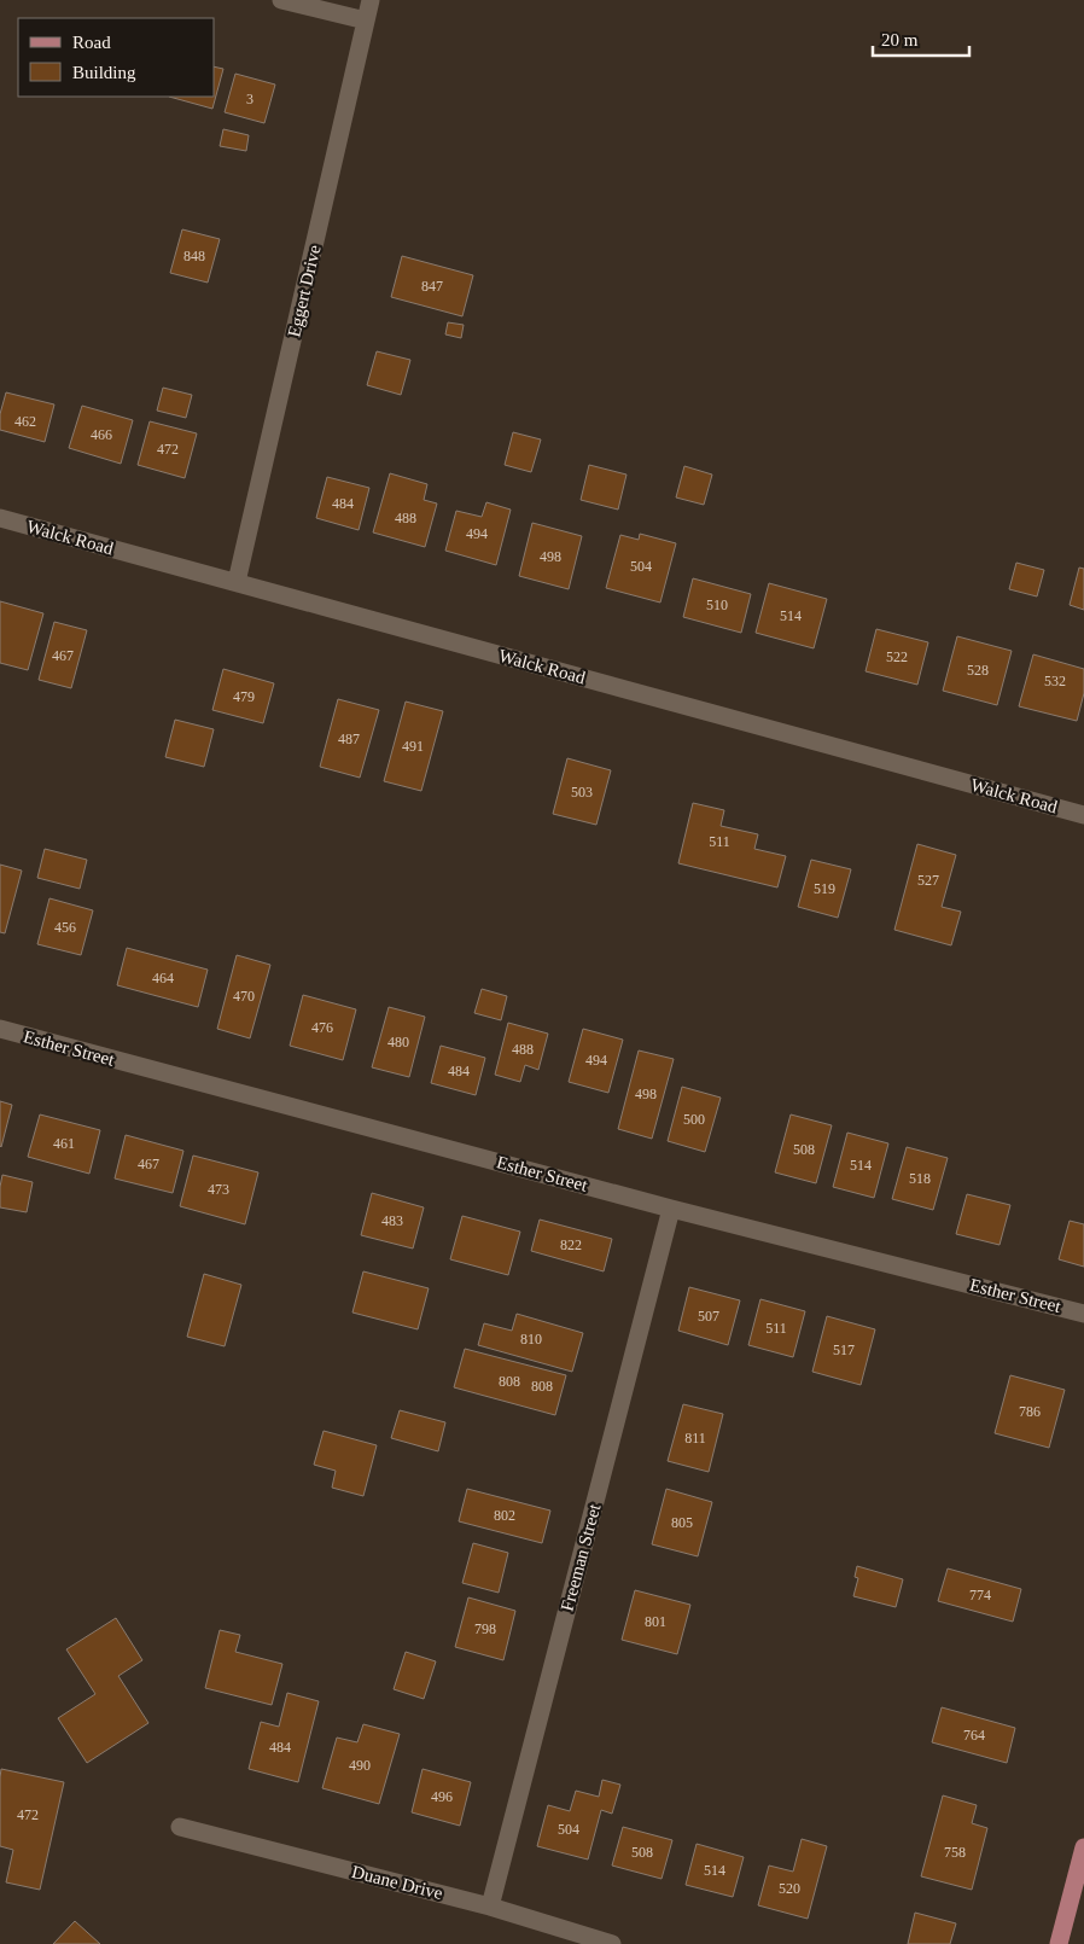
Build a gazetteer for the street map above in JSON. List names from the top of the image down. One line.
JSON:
{"streets":{"street":["Eggert Drive","Walck Road","Esther Street","Freeman Street","Duane Drive"]},"crossings":[["Eggert Drive","Walck Road"],["Esther Street","Freeman Street"],["Freeman Street","Duane Drive"]],"house_numbers":["3","848","847","462","466","472","484","488","494","498","504","510","514","467","522","528","532","479","487","491","503","511","527","519","456","464","470","476","480","488","494","484","498","500","461","508","467","514","518","473","483","822","507","511","810","517","808","808","786","811","802","805","774","801","798","764","484","490","496","472","504","508","758","514","520"],"legend":["Road","Building"],"scale_bar":"20 m"}
